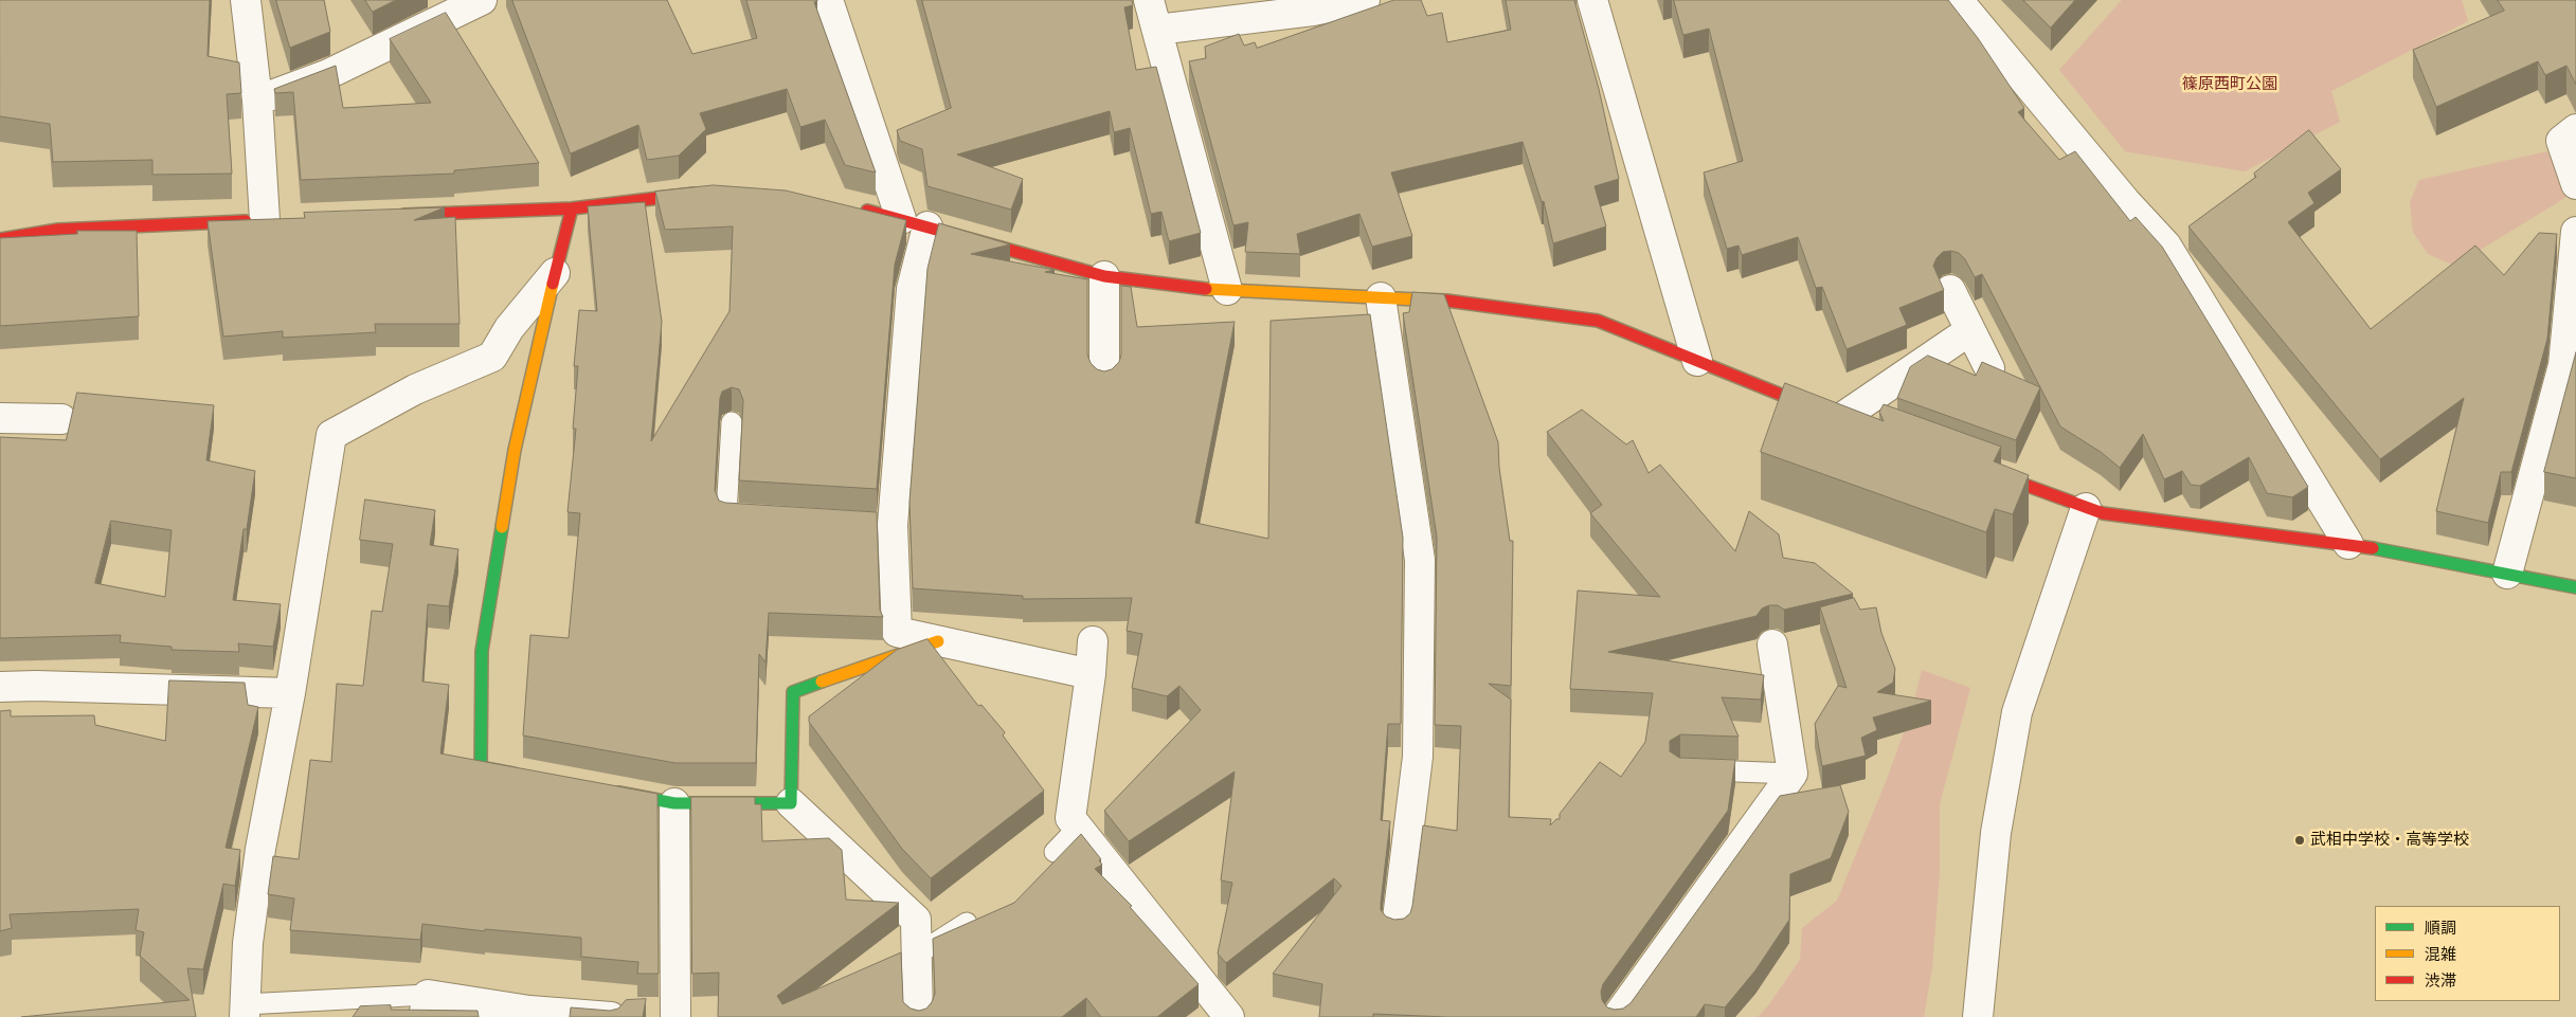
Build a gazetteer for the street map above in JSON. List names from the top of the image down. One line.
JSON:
{"parks":["篠原西町公園"],"places":["武相中学校・高等学校"],"legend":["順調","混雑","渋滞"]}
